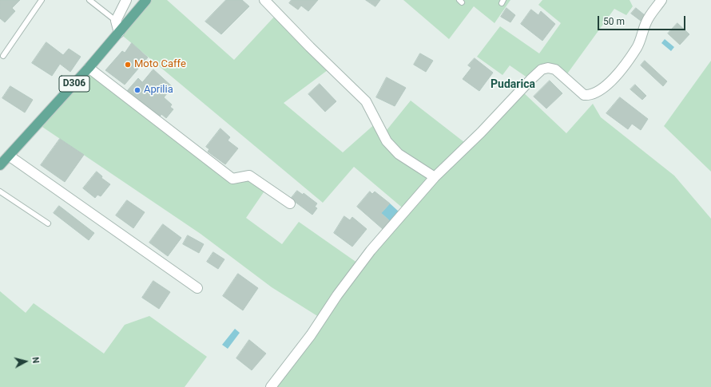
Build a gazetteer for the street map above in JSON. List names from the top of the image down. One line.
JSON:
{"streets":{"main road":["D306"]},"districts":["Pudarica"],"places":["Moto Caffe","Aprilia"],"scale_bar":"50 m","north":"right"}
